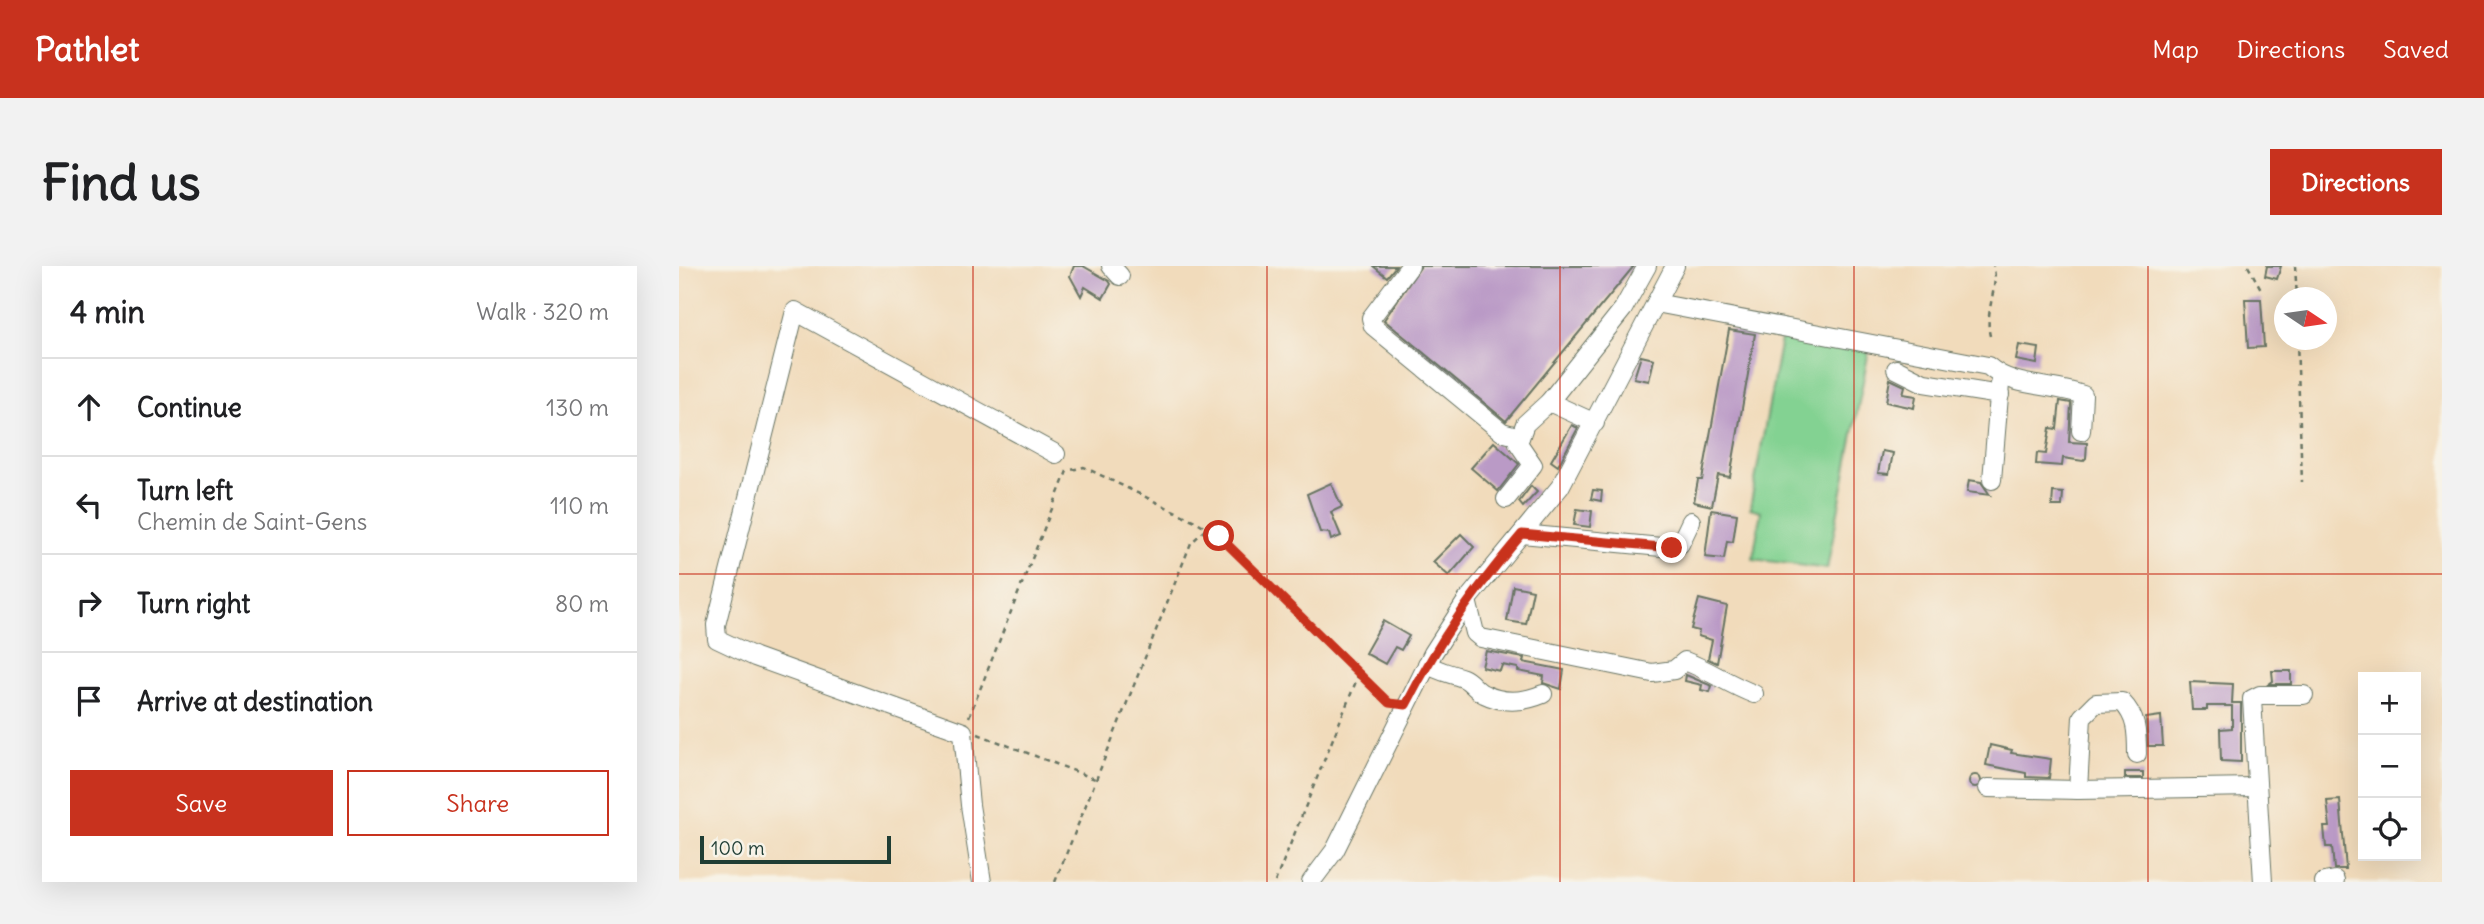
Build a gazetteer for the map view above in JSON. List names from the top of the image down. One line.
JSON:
{"scale_bar":"100 m","north":"right","page":{"header":"Pathlet","nav":["Map","Directions","Saved"],"buttons":["Directions",["Save","Share"]],"title":"Find us","heading":["4 min","Walk · 320 m"],"list":[["Continue","130 m"],["Turn left","Chemin de Saint-Gens","110 m"],["Turn right","80 m"],"Arrive at destination"],"map_buttons":["+","−"],"scale":"100 m"}}
